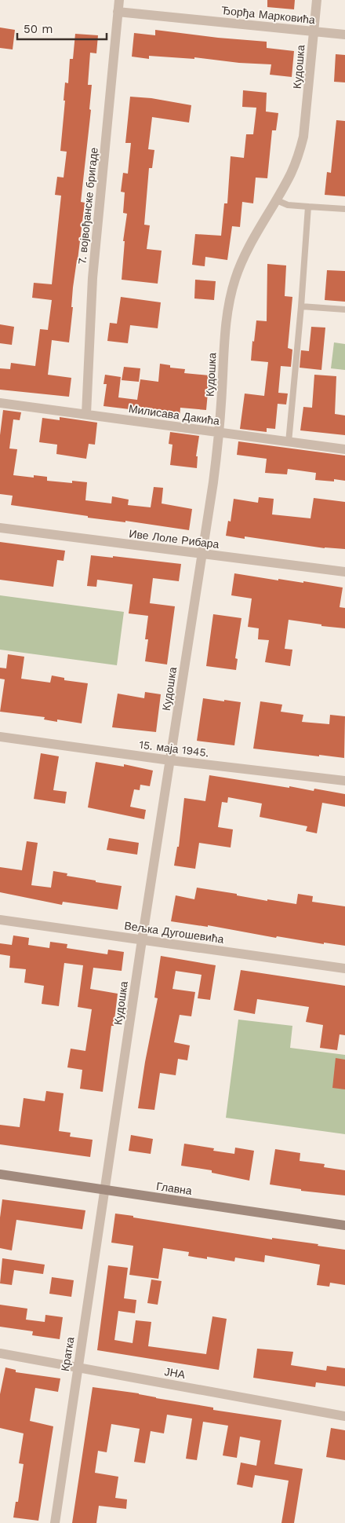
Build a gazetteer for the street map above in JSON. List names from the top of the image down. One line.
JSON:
{"streets":{"main road":["Главна"],"street":["Ђорђа Марковића","Кудошка","7. војвођанске бригаде","Милисава Дакића","Иве Лоле Рибара","15. маја 1945.","Вељка Дугошевића","Кратка","ЈНА"]},"crossings":[["Ђорђа Марковића","Кудошка"],["Ђорђа Марковића","7. војвођанске бригаде"],["Кудошка","Милисава Дакића"],["Кудошка","Иве Лоле Рибара"],["Кудошка","15. маја 1945."],["Кудошка","Вељка Дугошевића"],["Кудошка","Главна"],["Кудошка","Кратка"],["7. војвођанске бригаде","Милисава Дакића"],["Главна","Кратка"],["Кратка","ЈНА"]],"scale_bar":"50 m"}
